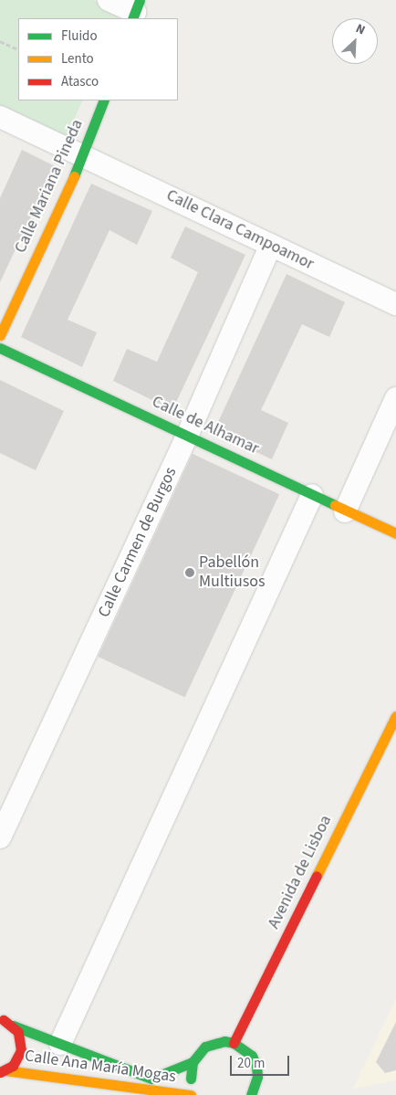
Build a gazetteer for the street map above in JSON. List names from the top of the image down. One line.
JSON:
{"streets":{"street":["Calle Mariana Pineda","Calle Clara Campoamor","Calle de Alhamar","Calle Carmen de Burgos","Avenida de Lisboa","Calle Ana María Mogas"]},"crossings":[["Calle Mariana Pineda","Calle Clara Campoamor"],["Calle Clara Campoamor","Calle Carmen de Burgos"],["Calle de Alhamar","Calle Carmen de Burgos"]],"places":["Pabellón Multiusos"],"legend":["Fluido","Lento","Atasco"],"scale_bar":"20 m","north":"top right"}
